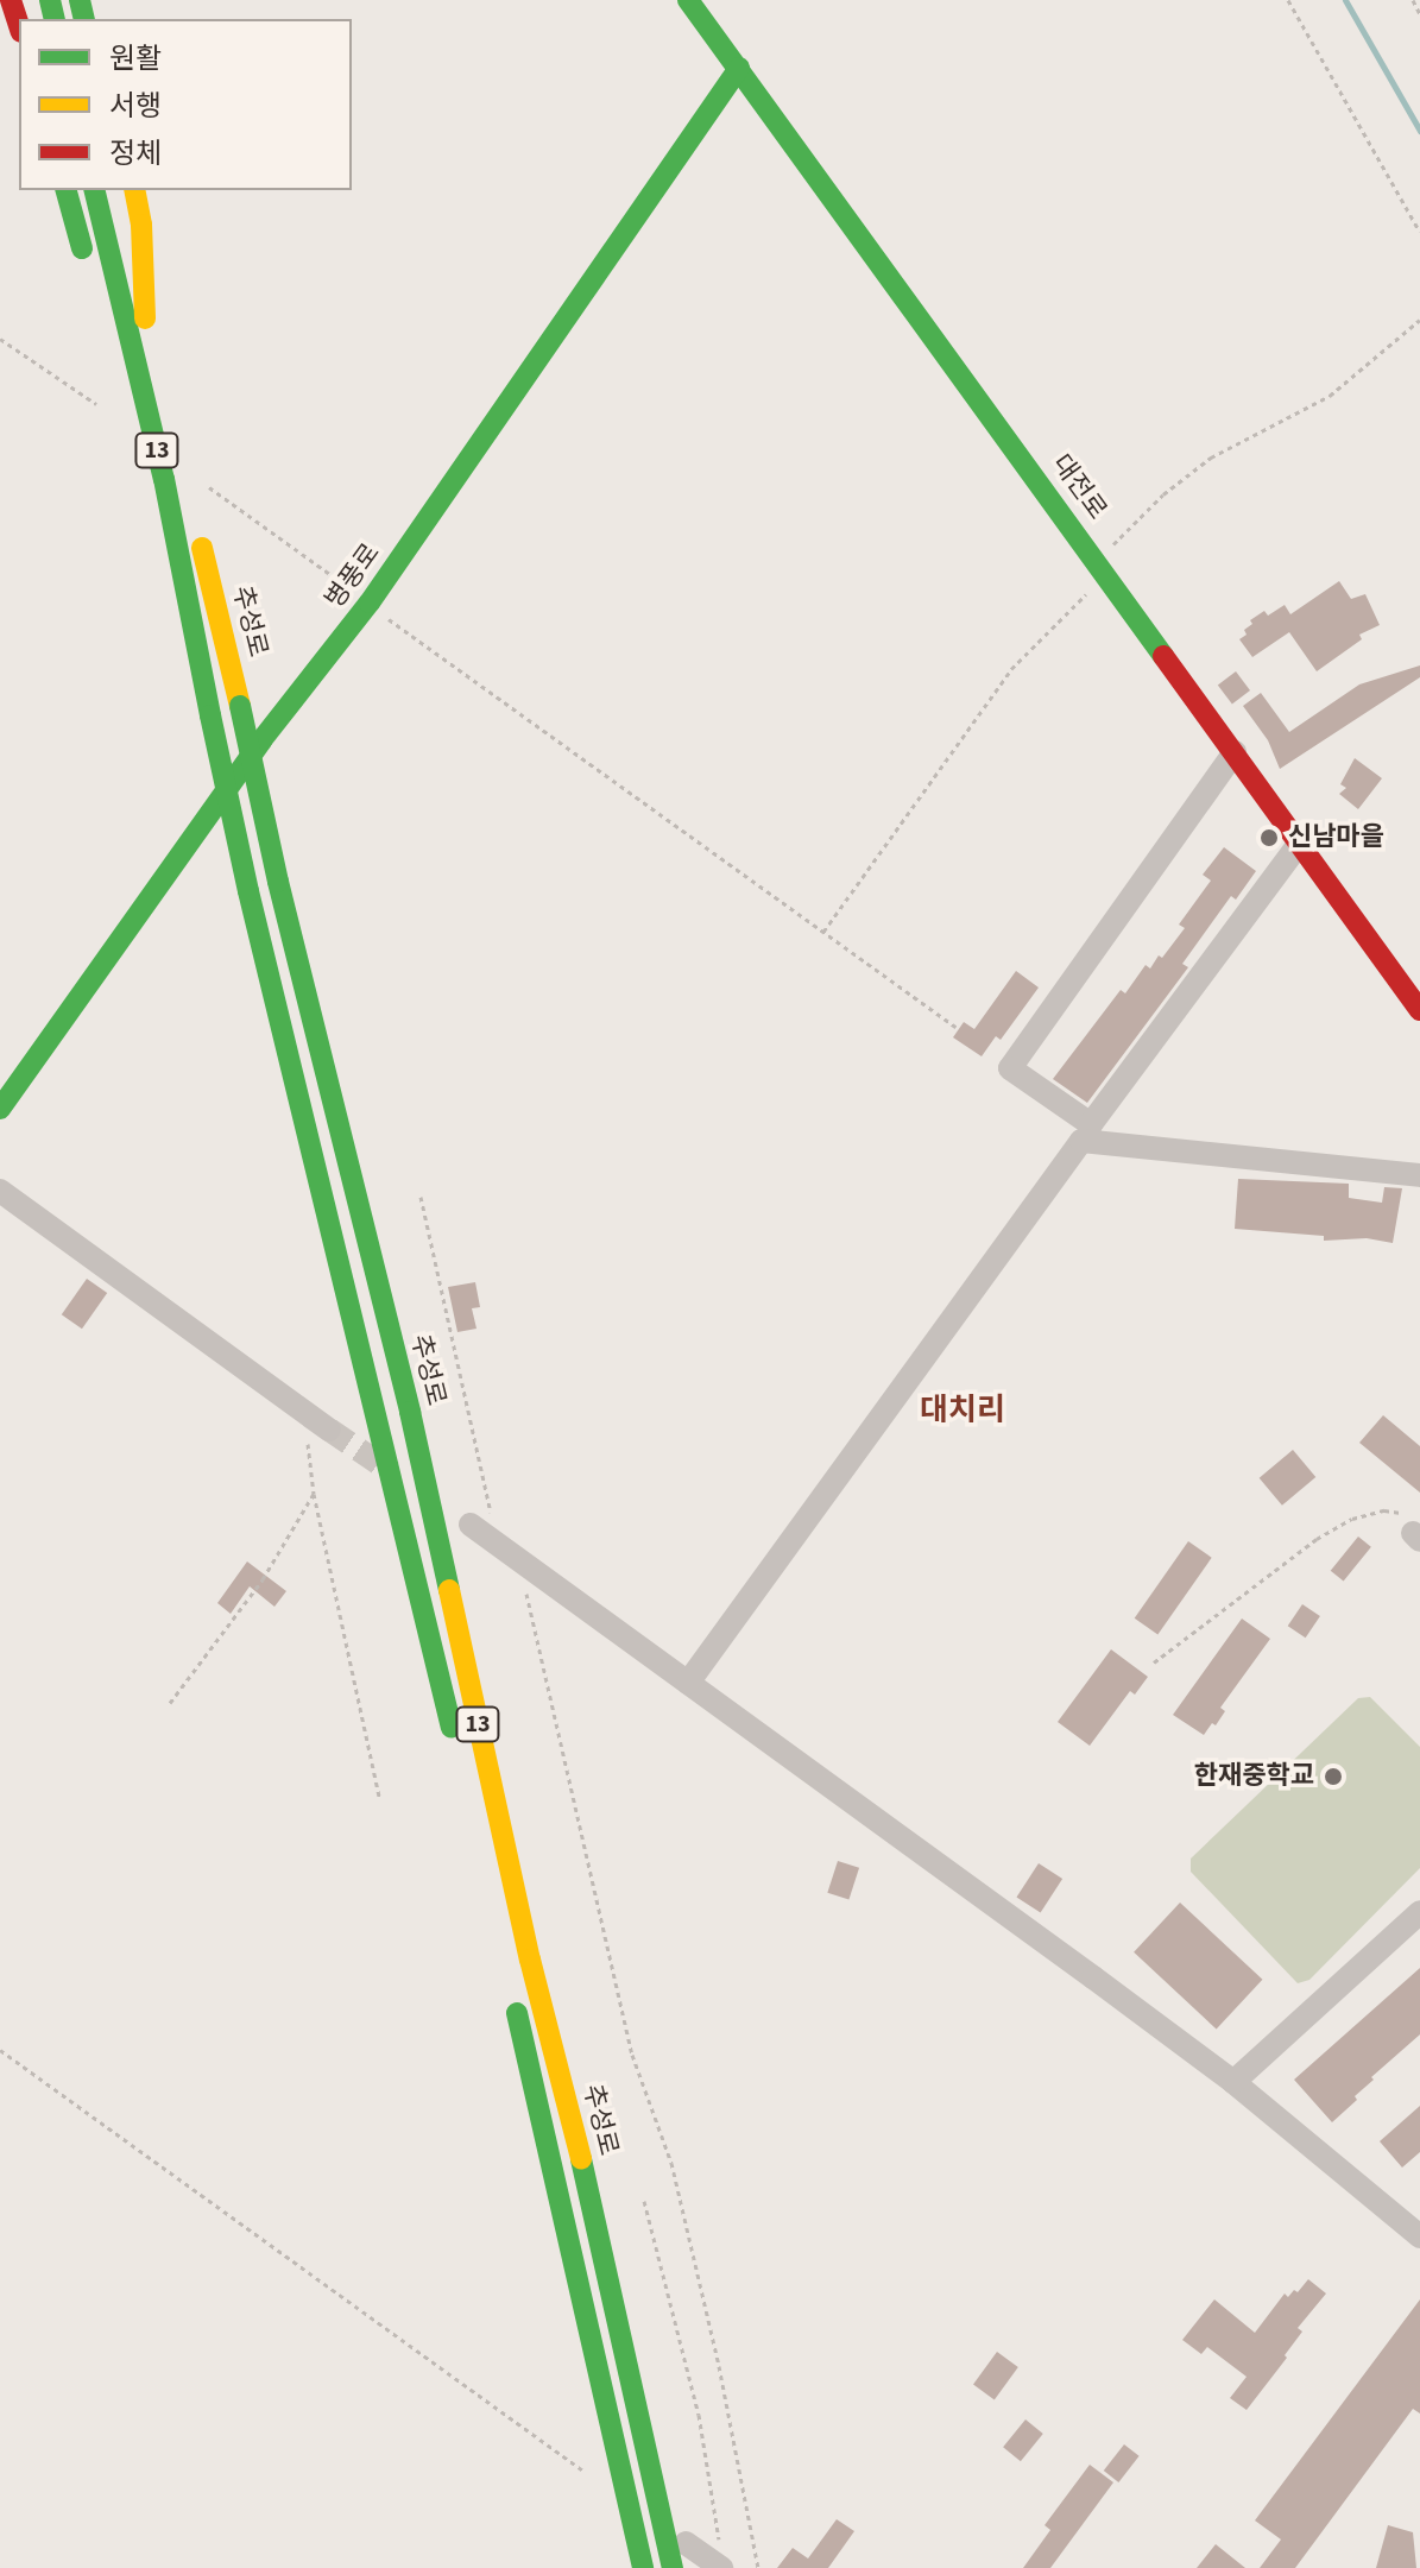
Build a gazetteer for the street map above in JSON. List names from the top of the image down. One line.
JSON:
{"streets":{"main road":["13","대전로","병풍로","추성로"]},"crossings":[["대전로","병풍로"]],"districts":["대치리"],"places":["신남마을","한재중학교"],"legend":["원활","서행","정체"]}
